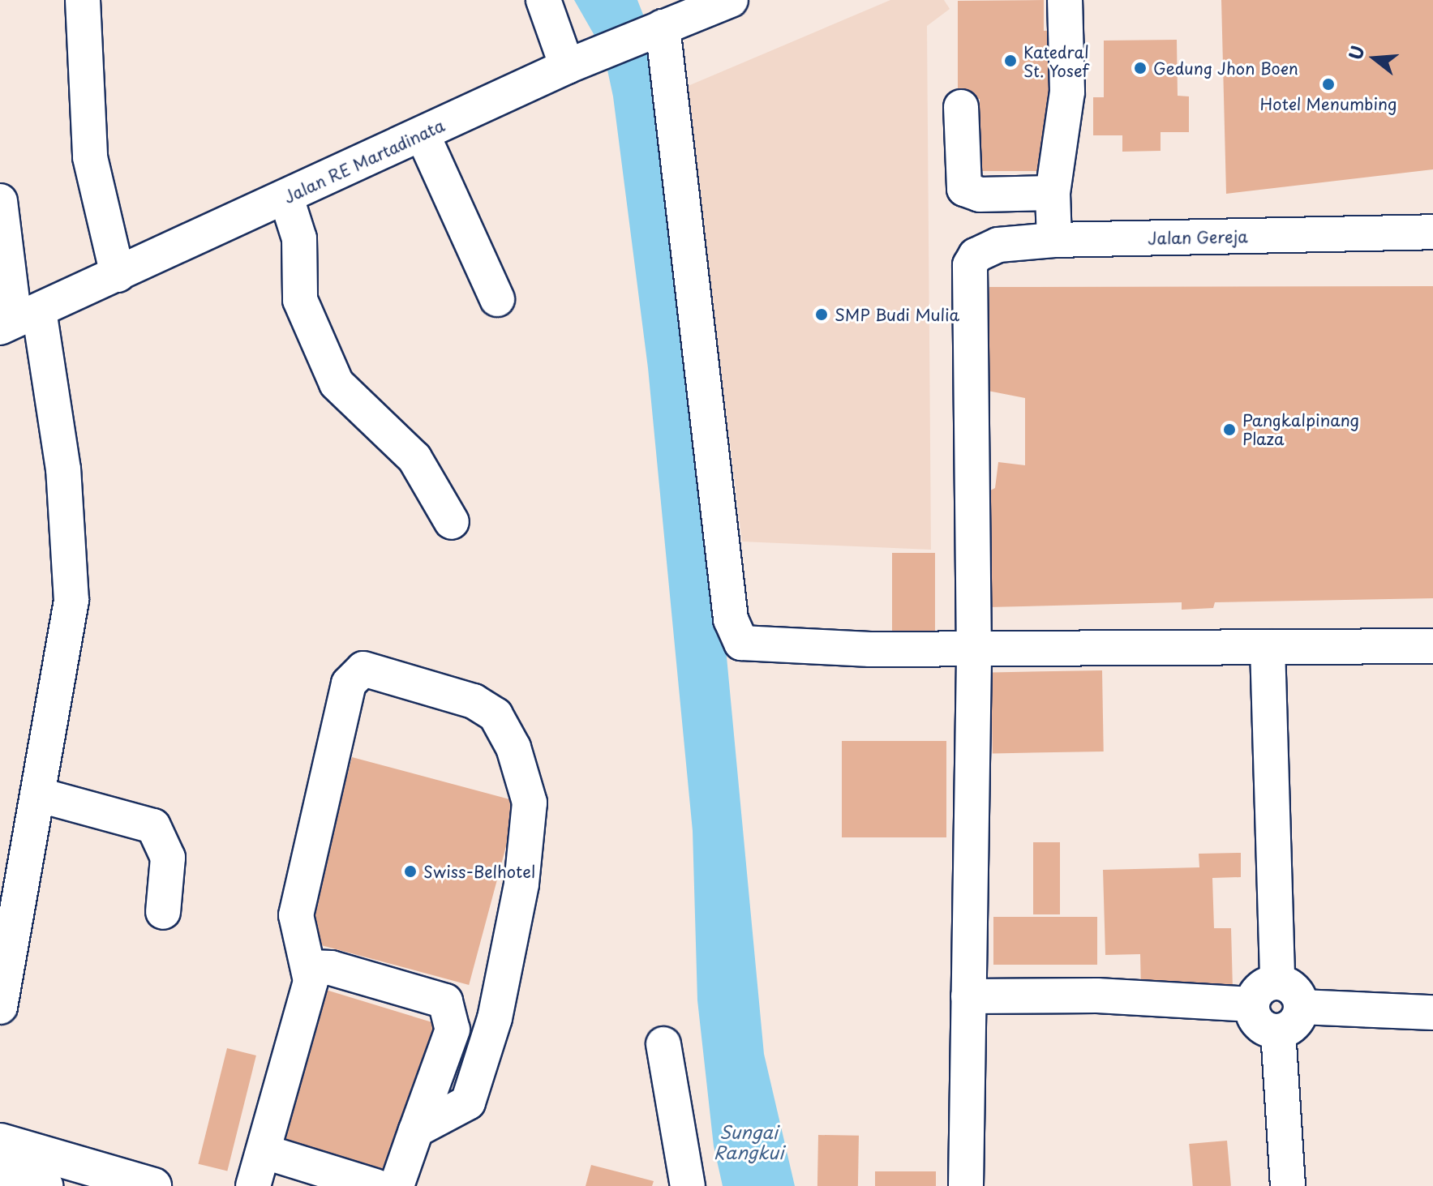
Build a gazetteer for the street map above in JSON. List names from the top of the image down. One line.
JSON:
{"streets":{"street":["Jalan RE Martadinata","Jalan Gereja"]},"water":["Sungai Rangkui"],"places":["Katedral St. Yosef","Gedung Jhon Boen","Hotel Menumbing","SMP Budi Mulia","Pangkalpinang Plaza","Swiss-Belhotel"],"north":"left"}
